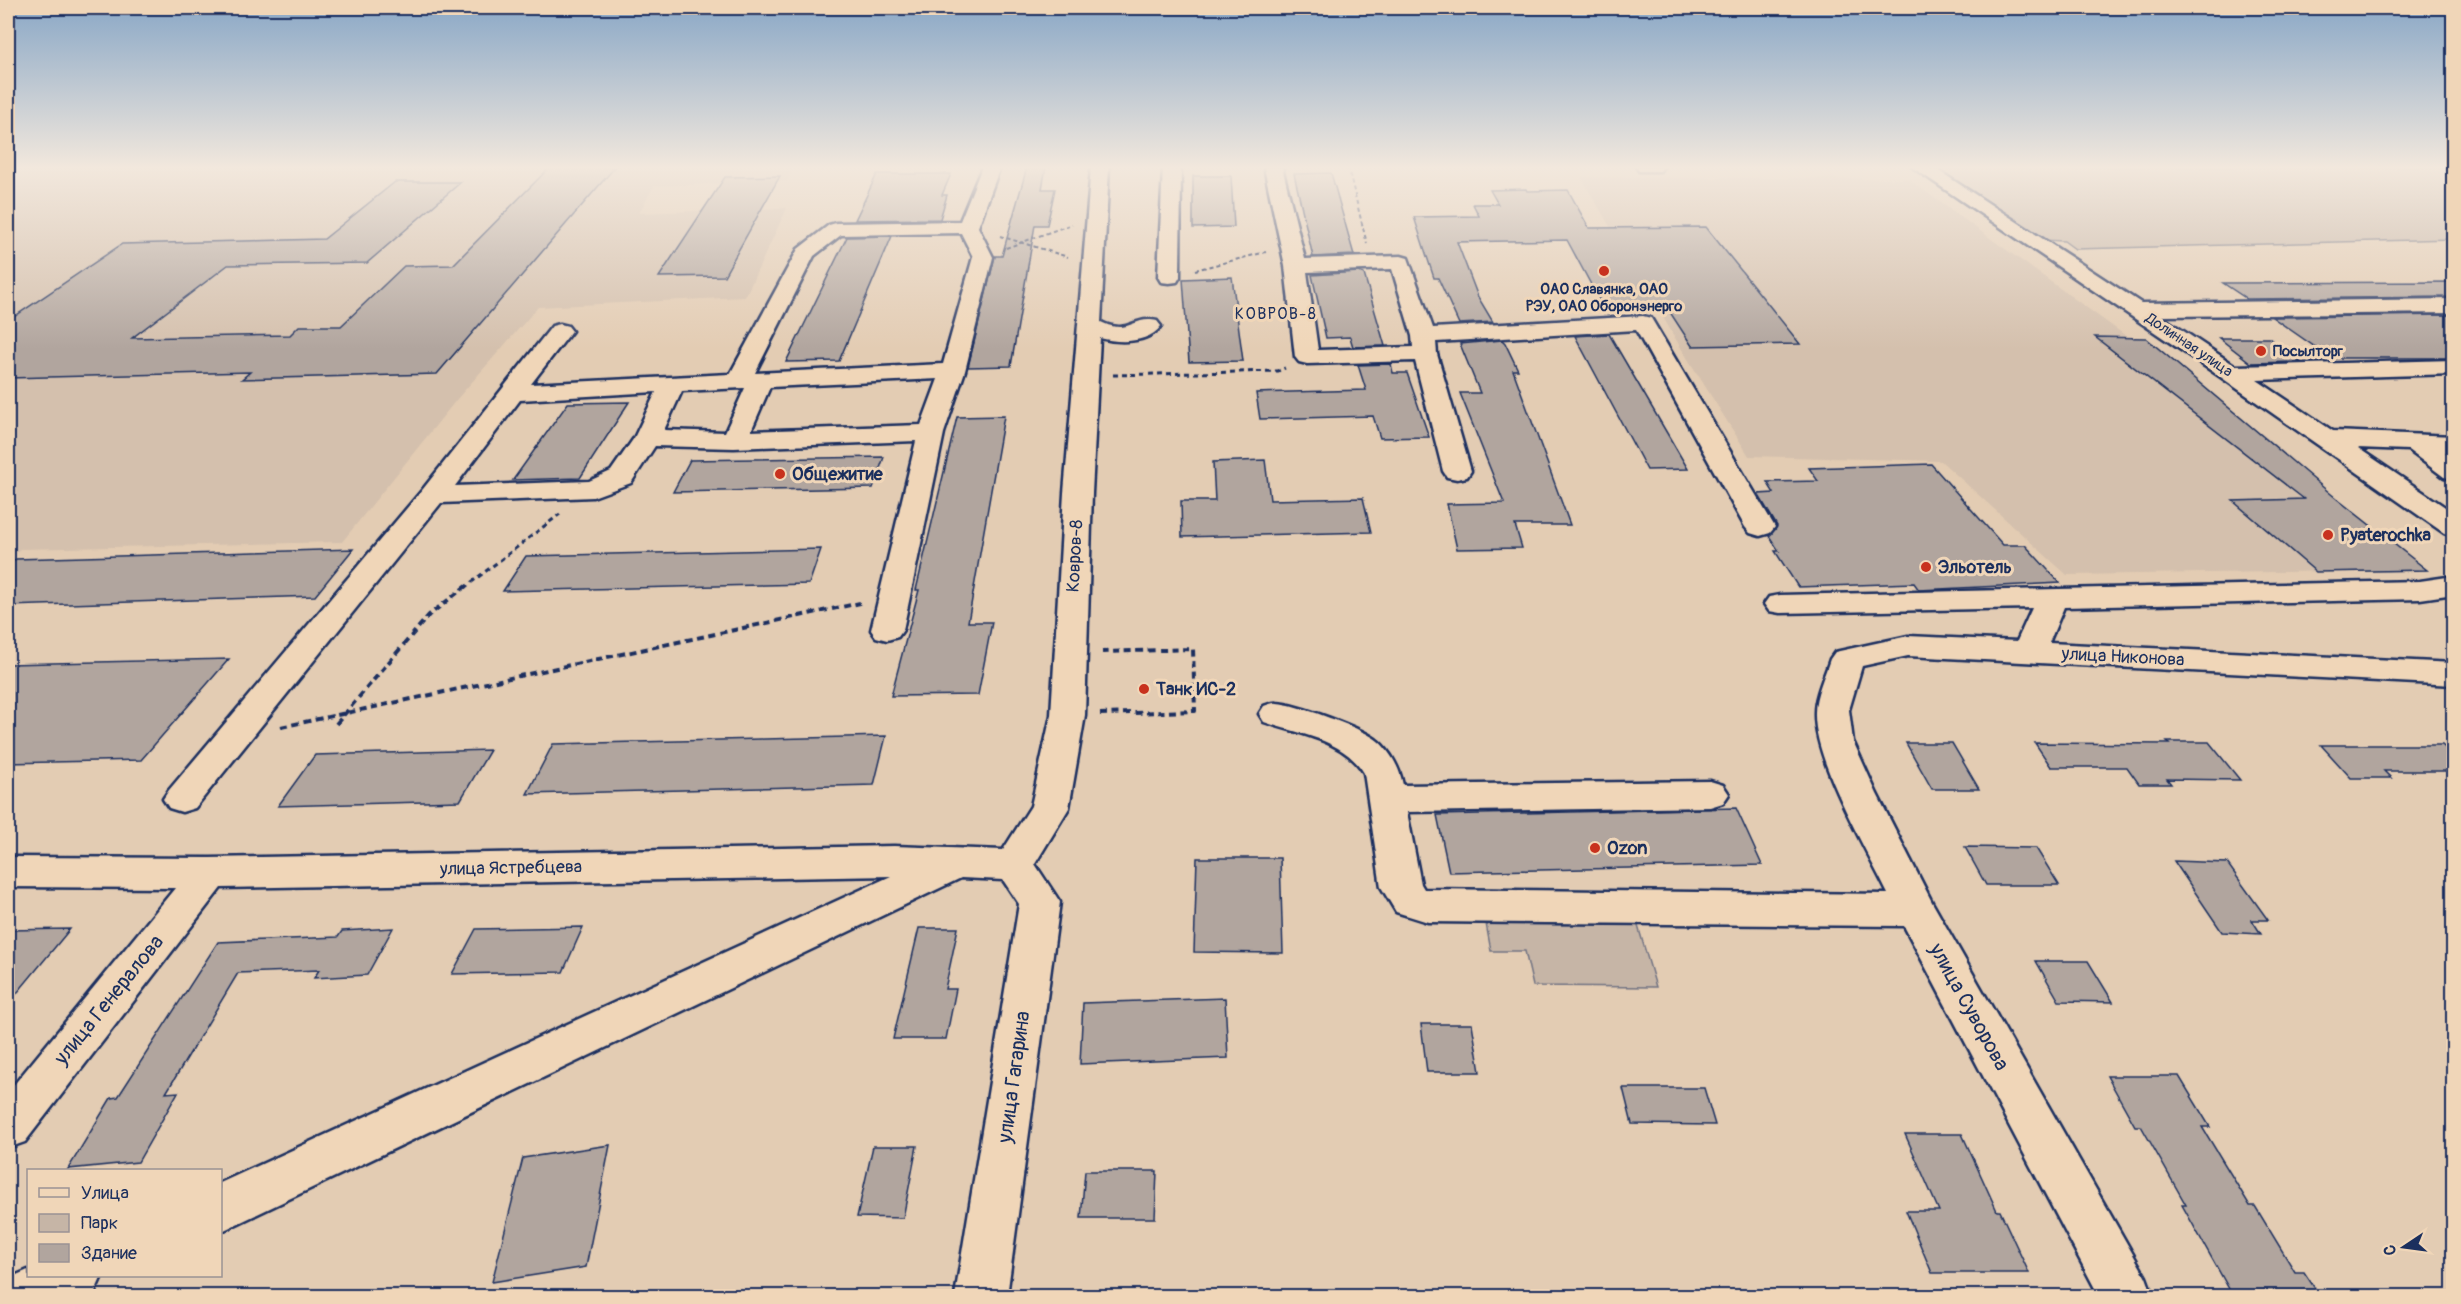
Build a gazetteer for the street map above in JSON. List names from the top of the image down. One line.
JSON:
{"streets":{"street":["Долинная улица","Ковров-8","улица Никонова","улица Ястребцева","улица Генералова","улица Суворова","улица Гагарина"]},"crossings":[["улица Никонова","улица Суворова"],["улица Ястребцева","улица Генералова"],["улица Ястребцева","улица Гагарина"]],"districts":["КОВРОВ-8"],"places":["ОАО Славянка, ОАО РЭУ, ОАО Оборонэнерго","Посылторг","Общежитие","Pyaterochka","Эльотель","Танк ИС-2","Ozon"],"legend":["Улица","Парк","Здание"],"north":"left"}
